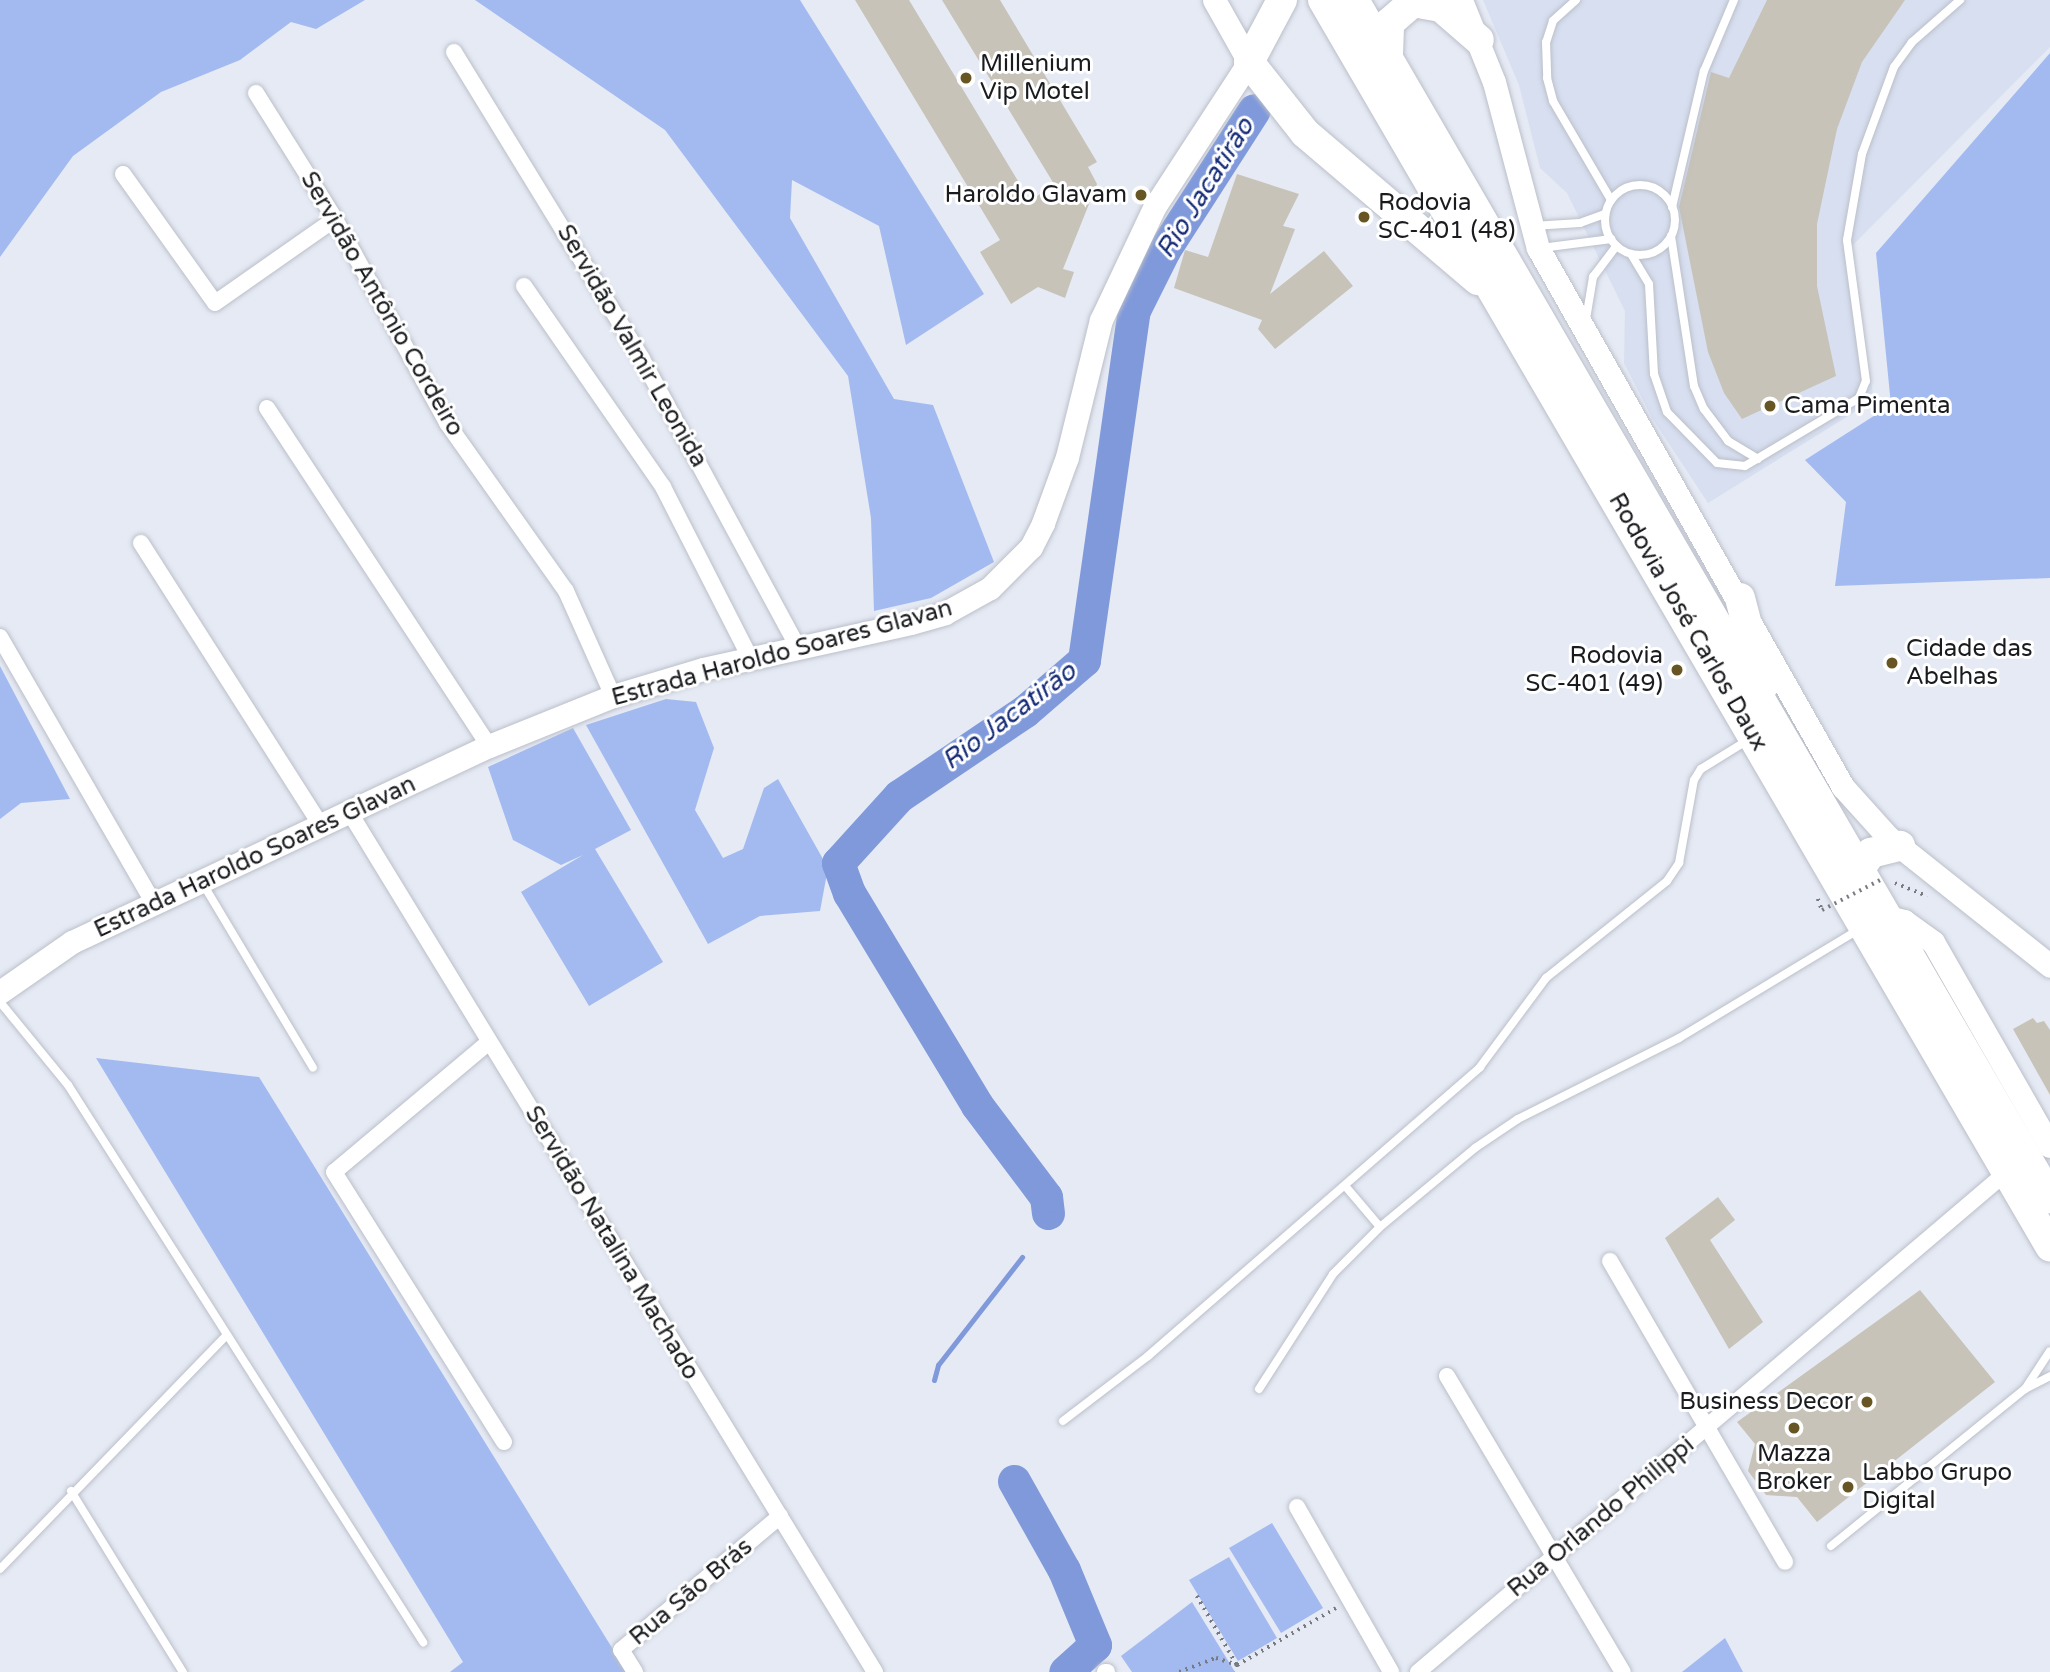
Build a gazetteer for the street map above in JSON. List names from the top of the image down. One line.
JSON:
{"streets":{"highway":["Rodovia José Carlos Daux"],"main road":["Estrada Haroldo Soares Glavan"],"street":["Servidão Antônio Cordeiro","Servidão Valmir Leonida","Servidão Natalina Machado","Rua Orlando Philippi","Rua São Brás"]},"crossings":[["Servidão Antônio Cordeiro","Estrada Haroldo Soares Glavan"],["Servidão Valmir Leonida","Estrada Haroldo Soares Glavan"],["Rodovia José Carlos Daux","Rua Orlando Philippi"],["Estrada Haroldo Soares Glavan","Servidão Natalina Machado"],["Servidão Natalina Machado","Rua São Brás"]],"water":["Rio Jacatirão"],"places":["Millenium Vip Motel","Haroldo Glavam","Rodovia SC-401 (48)","Cama Pimenta","Cidade das Abelhas","Rodovia SC-401 (49)","Business Decor","Mazza Broker","Labbo Grupo Digital"]}
